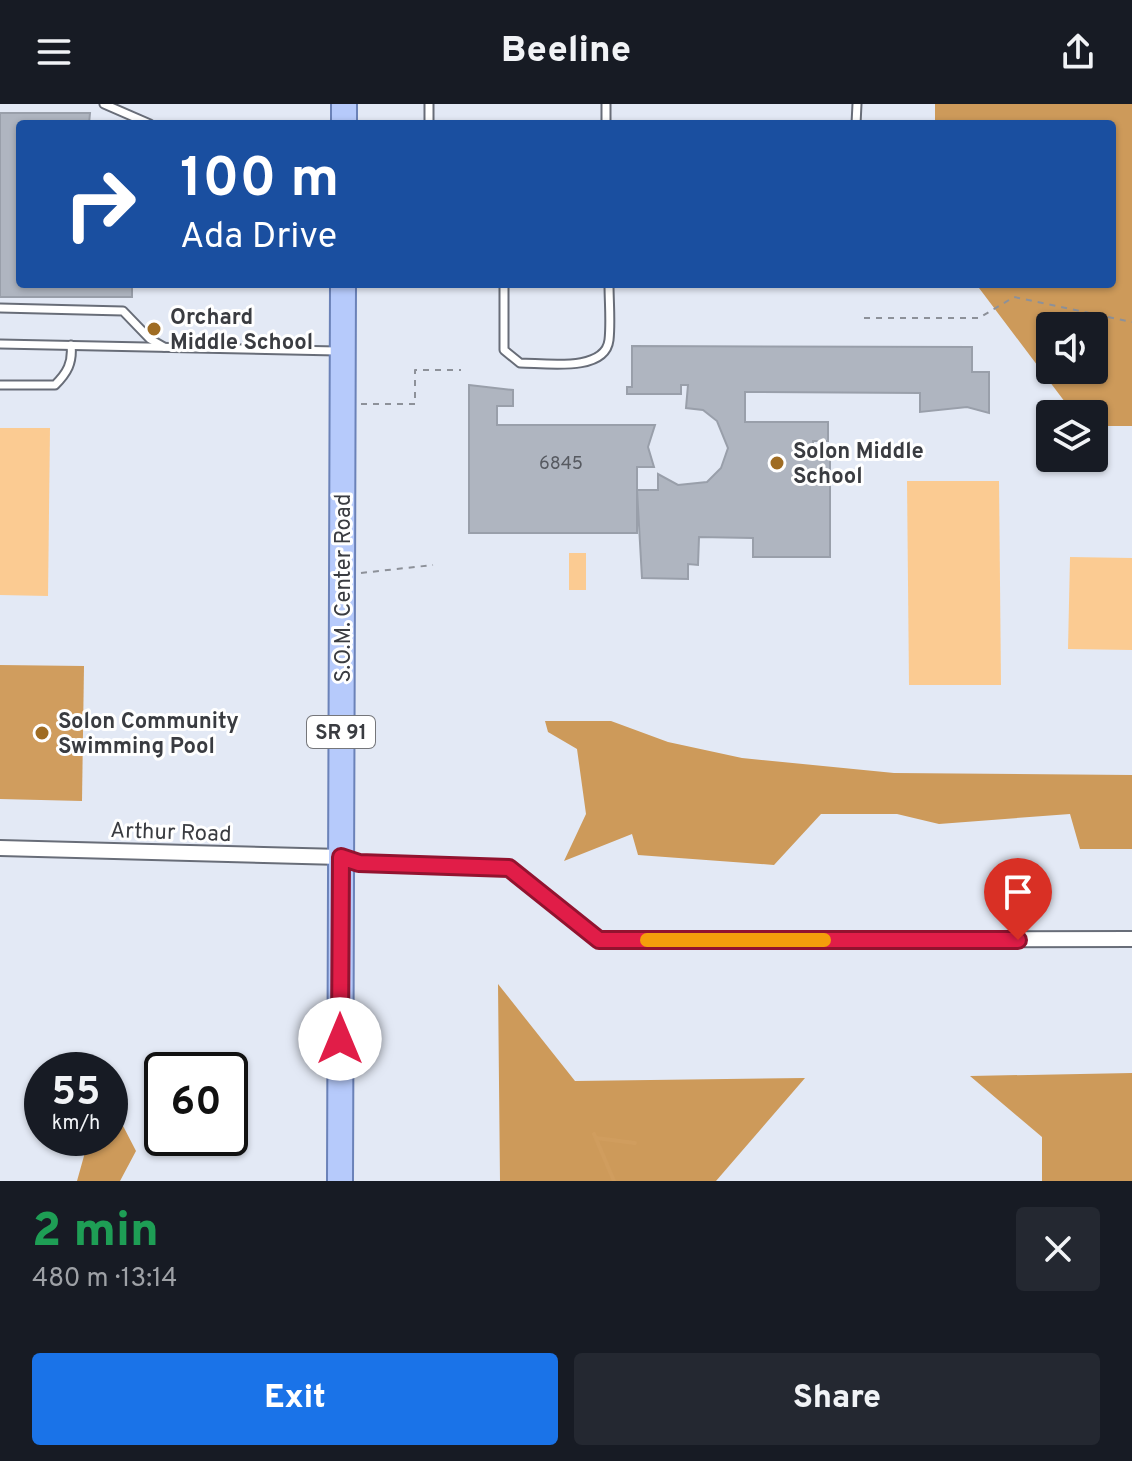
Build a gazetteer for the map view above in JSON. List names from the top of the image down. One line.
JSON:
{"streets":{"main road":["S.O.M. Center Road","SR 91"],"street":["Arthur Road"]},"crossings":[["S.O.M. Center Road","Arthur Road"]],"places":["Orchard Middle School","Solon Middle School","Solon Community Swimming Pool"],"house_numbers":["6845"],"page":{"header":"Beeline","turn":["100 m","Ada Drive"],"speed":"55 km/h","limit":"60","heading":["2 min","480 m · 13:14"],"buttons":["Exit","Share"]}}
